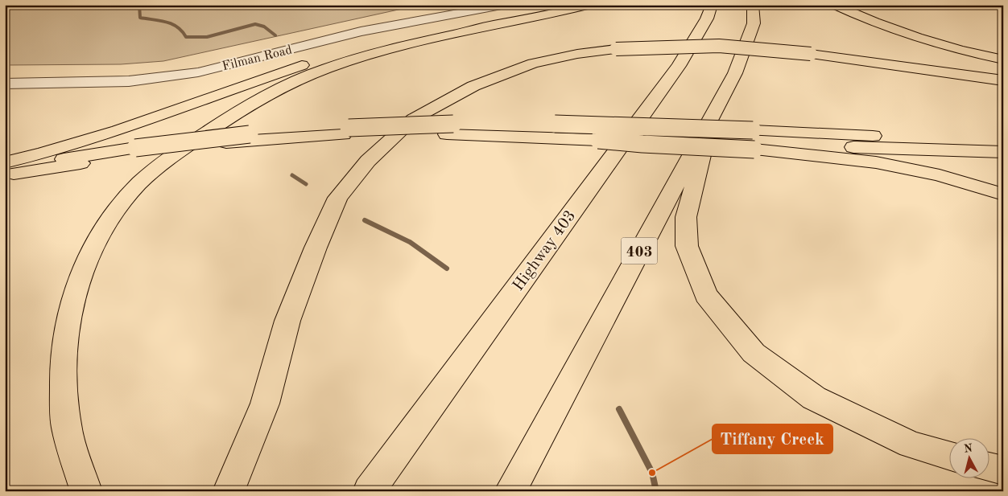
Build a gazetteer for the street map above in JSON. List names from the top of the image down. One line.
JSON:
{"streets":{"highway":["Highway 403","403"],"street":["Filman Road"]},"places":["Tiffany Creek"],"north":"top"}
